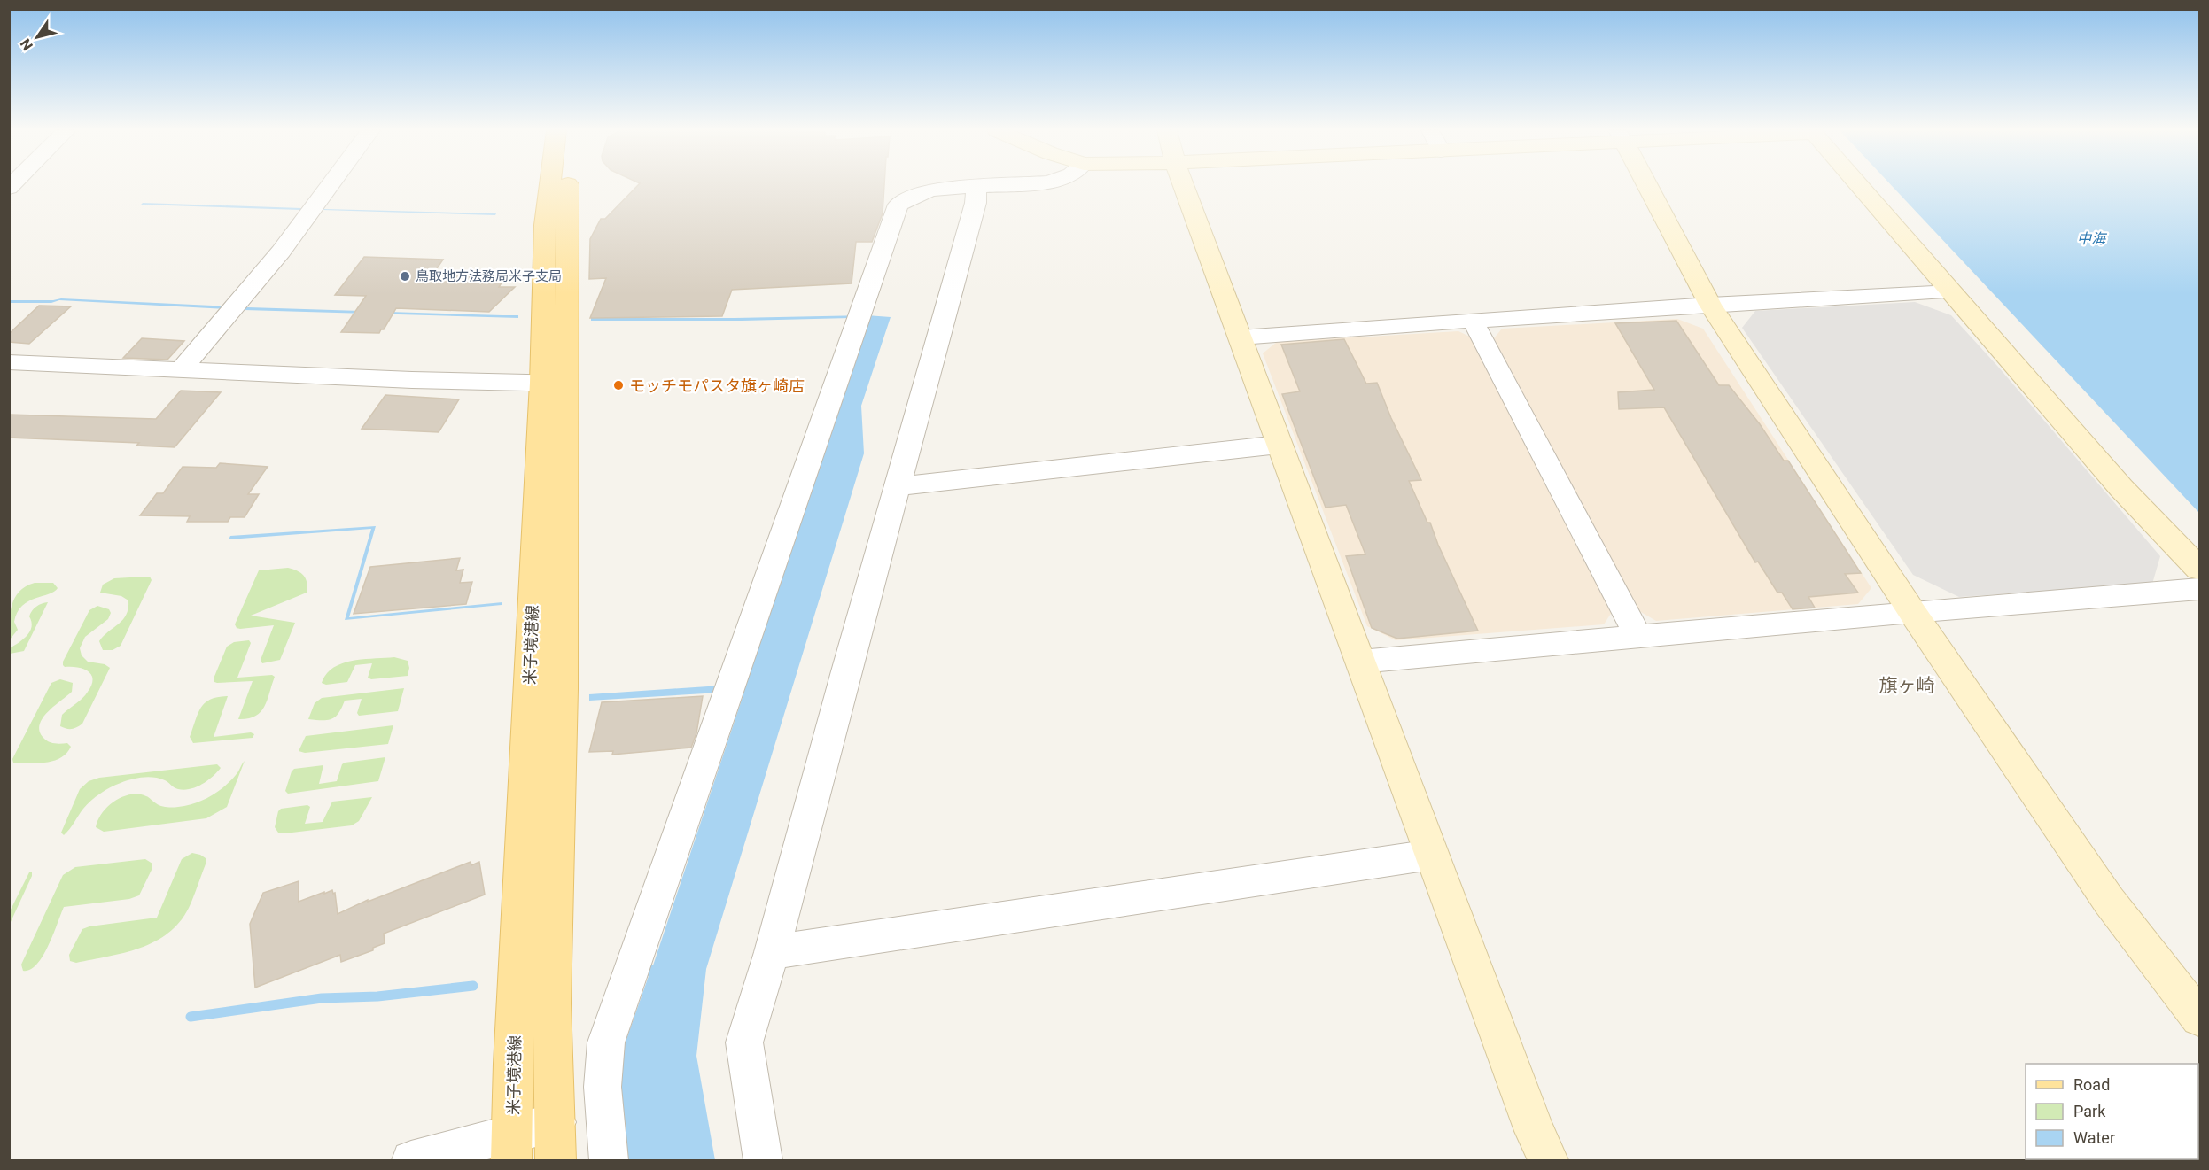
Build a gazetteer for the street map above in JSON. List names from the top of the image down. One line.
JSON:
{"streets":{"main road":["米子境港線"]},"districts":["旗ヶ崎"],"water":["中海"],"places":["鳥取地方法務局米子支局","モッチモパスタ旗ヶ崎店"],"legend":["Road","Park","Water"],"north":"bottom left"}
